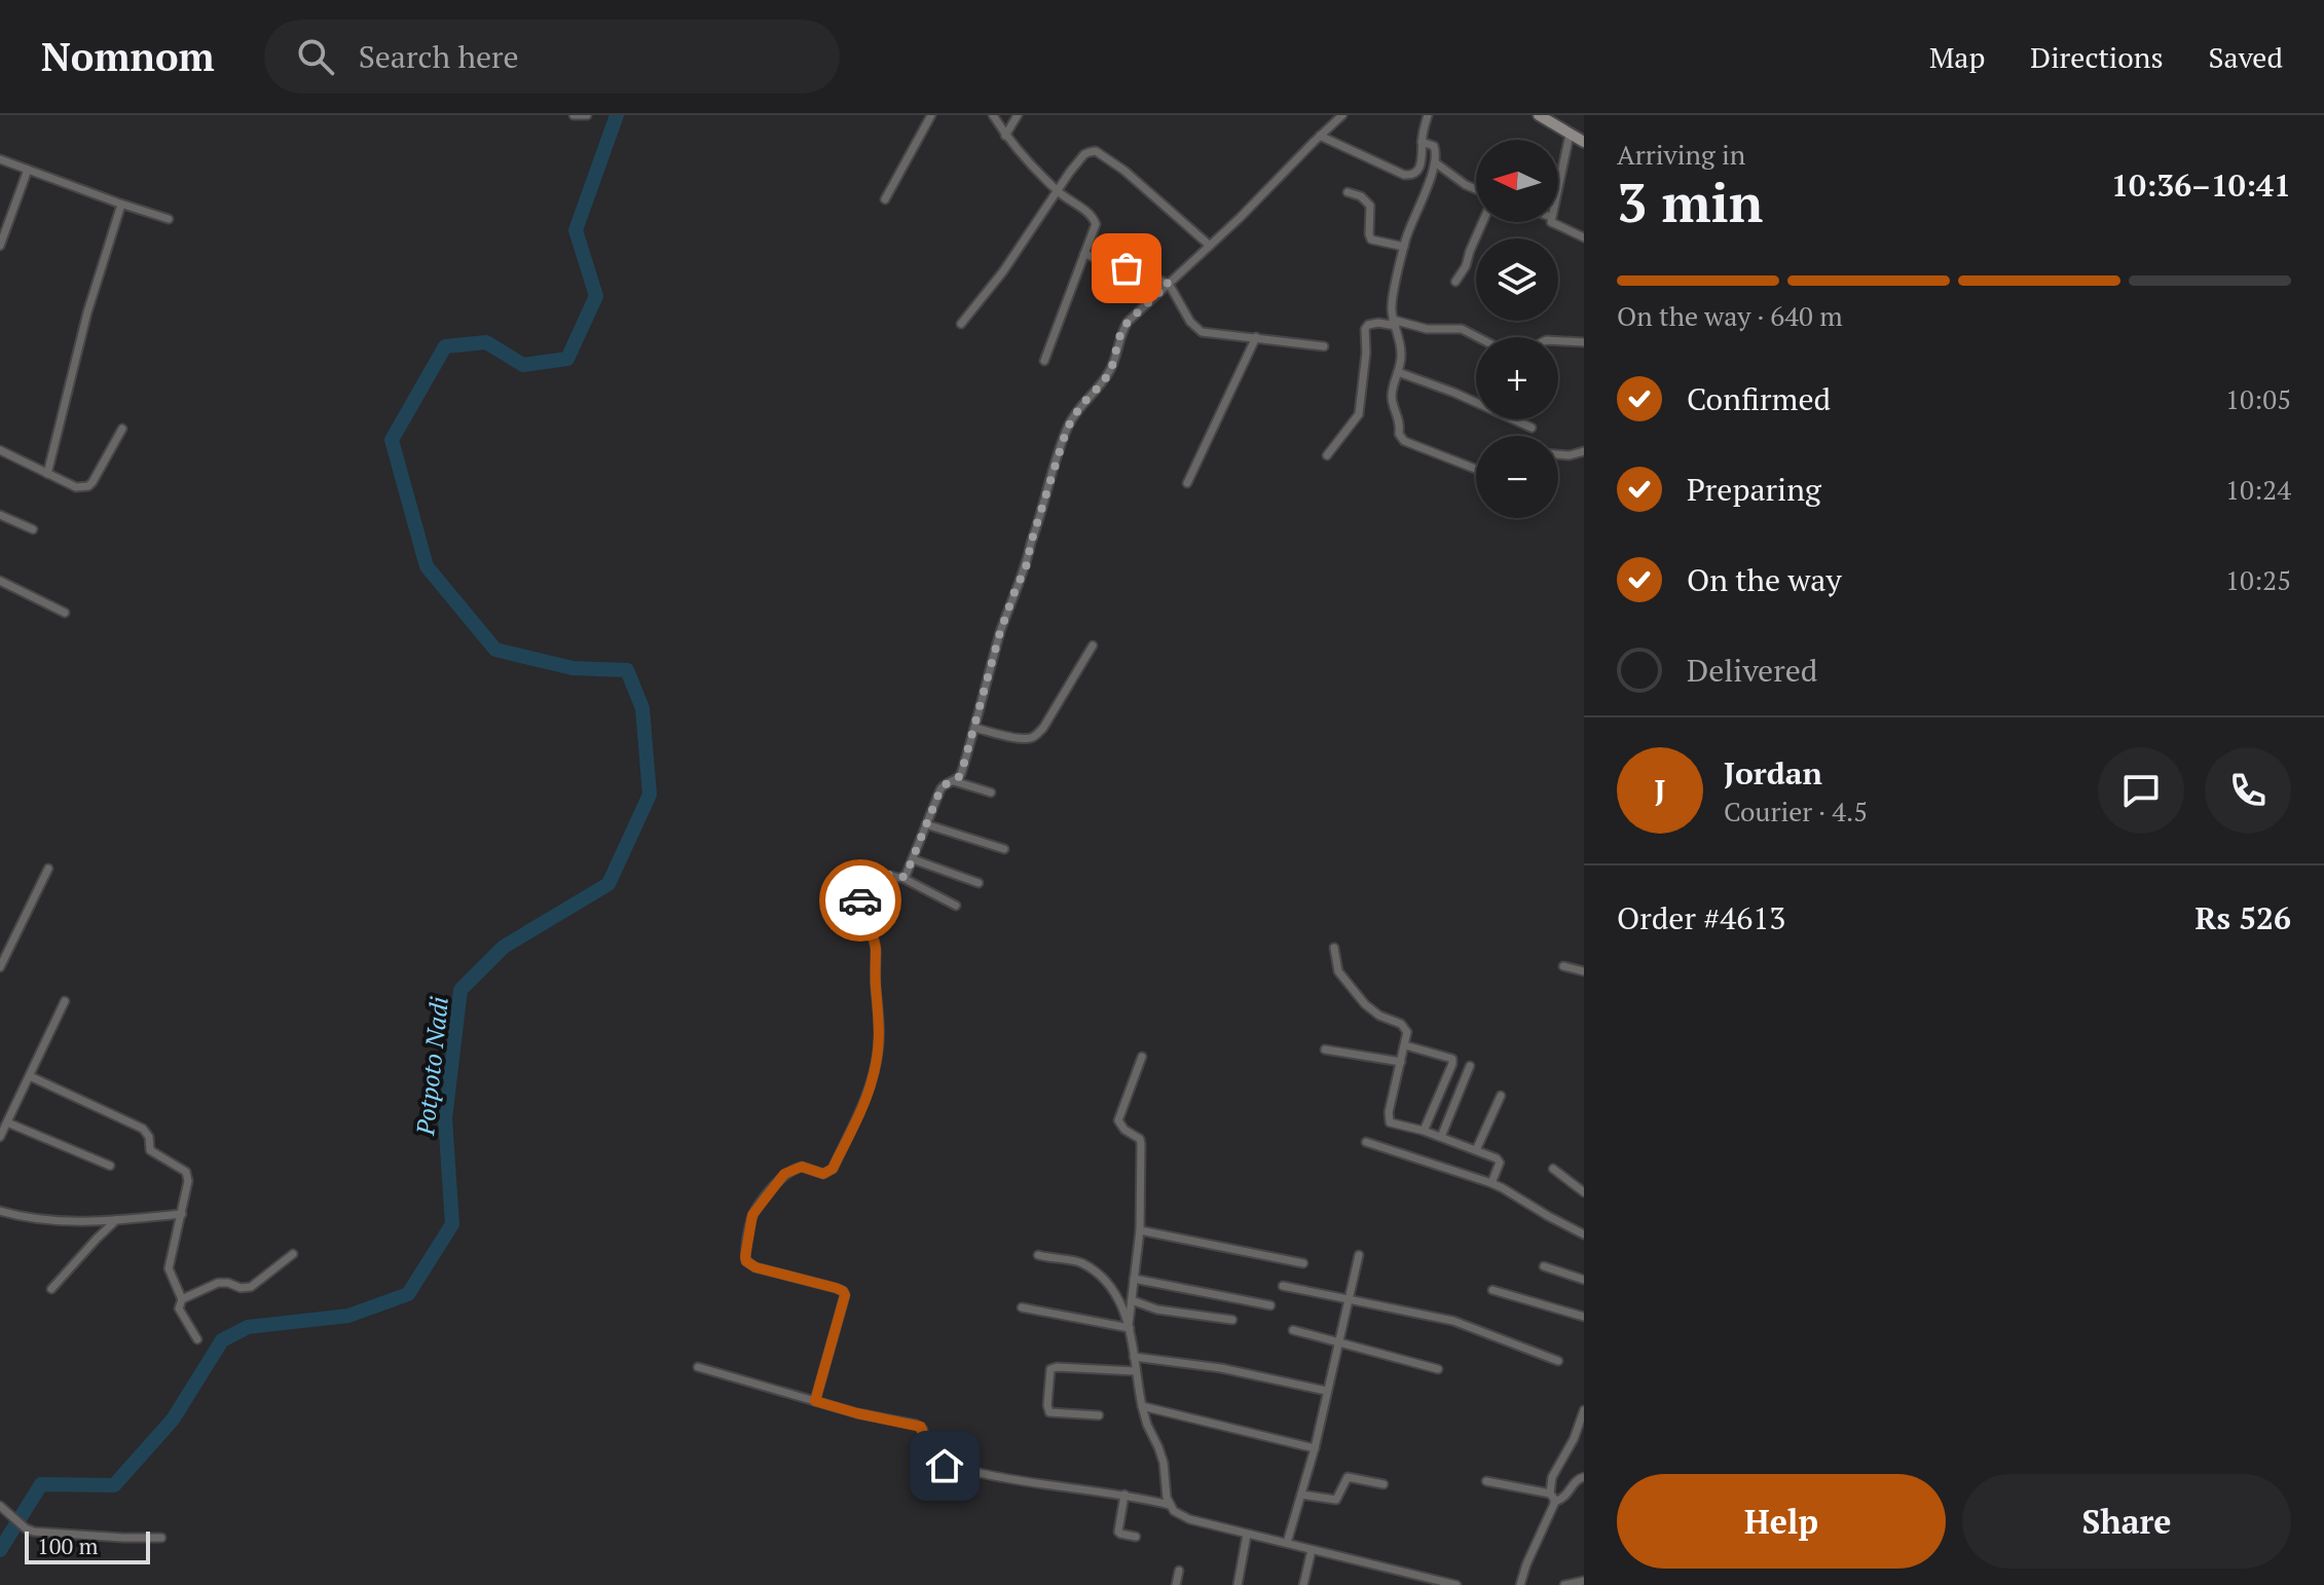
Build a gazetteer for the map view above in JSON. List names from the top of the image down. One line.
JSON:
{"water":["Potpoto Nadi"],"scale_bar":"100 m","north":"left","page":{"header":"Nomnom","search":"Search here","nav":["Map","Directions","Saved"],"heading":["3 min","Arriving in","10:36–10:41"],"panel":["Jordan","Courier · 4.5","Order #4613","Rs 526"],"map_buttons":["+","−"],"bar":"On the way · 640 m","list":[["Confirmed","10:05"],["Preparing","10:24"],["On the way","10:25"],"Delivered"],"round":"J","buttons":["Help","Share"],"scale":"100 m"}}
